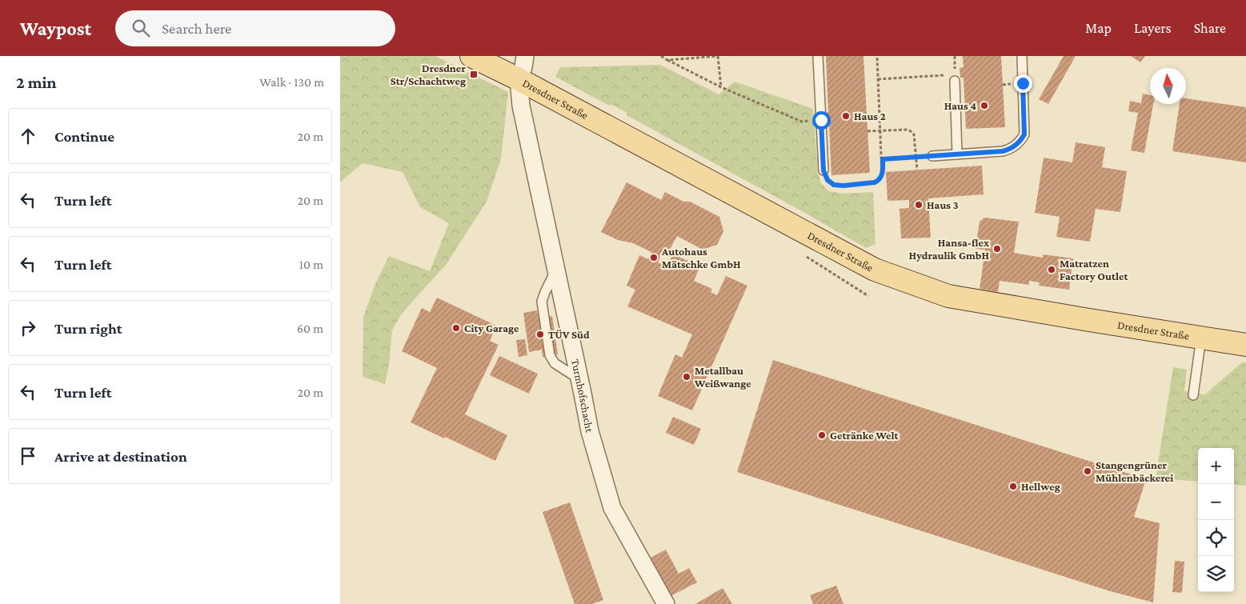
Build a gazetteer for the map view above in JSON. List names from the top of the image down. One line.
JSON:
{"streets":{"main road":["Dresdner Straße"],"street":["Turmhofschacht"]},"crossings":[["Dresdner Straße","Turmhofschacht"]],"places":{"transit":["Dresdner Str/Schachtweg"],"other":["Haus 4","Haus 2","Haus 3","Hansa-flex Hydraulik GmbH","Autohaus Mätschke GmbH","Matratzen Factory Outlet","City Garage","TÜV Süd","Metallbau Weißwange","Getränke Welt","Stangengrüner Mühlenbäckerei","Hellweg"]},"north":"top","page":{"header":"Waypost","search":"Search here","nav":["Map","Layers","Share"],"heading":["2 min","Walk · 130 m"],"list":[["Continue","20 m"],["Turn left","20 m"],["Turn left","10 m"],["Turn right","60 m"],["Turn left","20 m"],"Arrive at destination"],"map_buttons":["+","−"]}}
